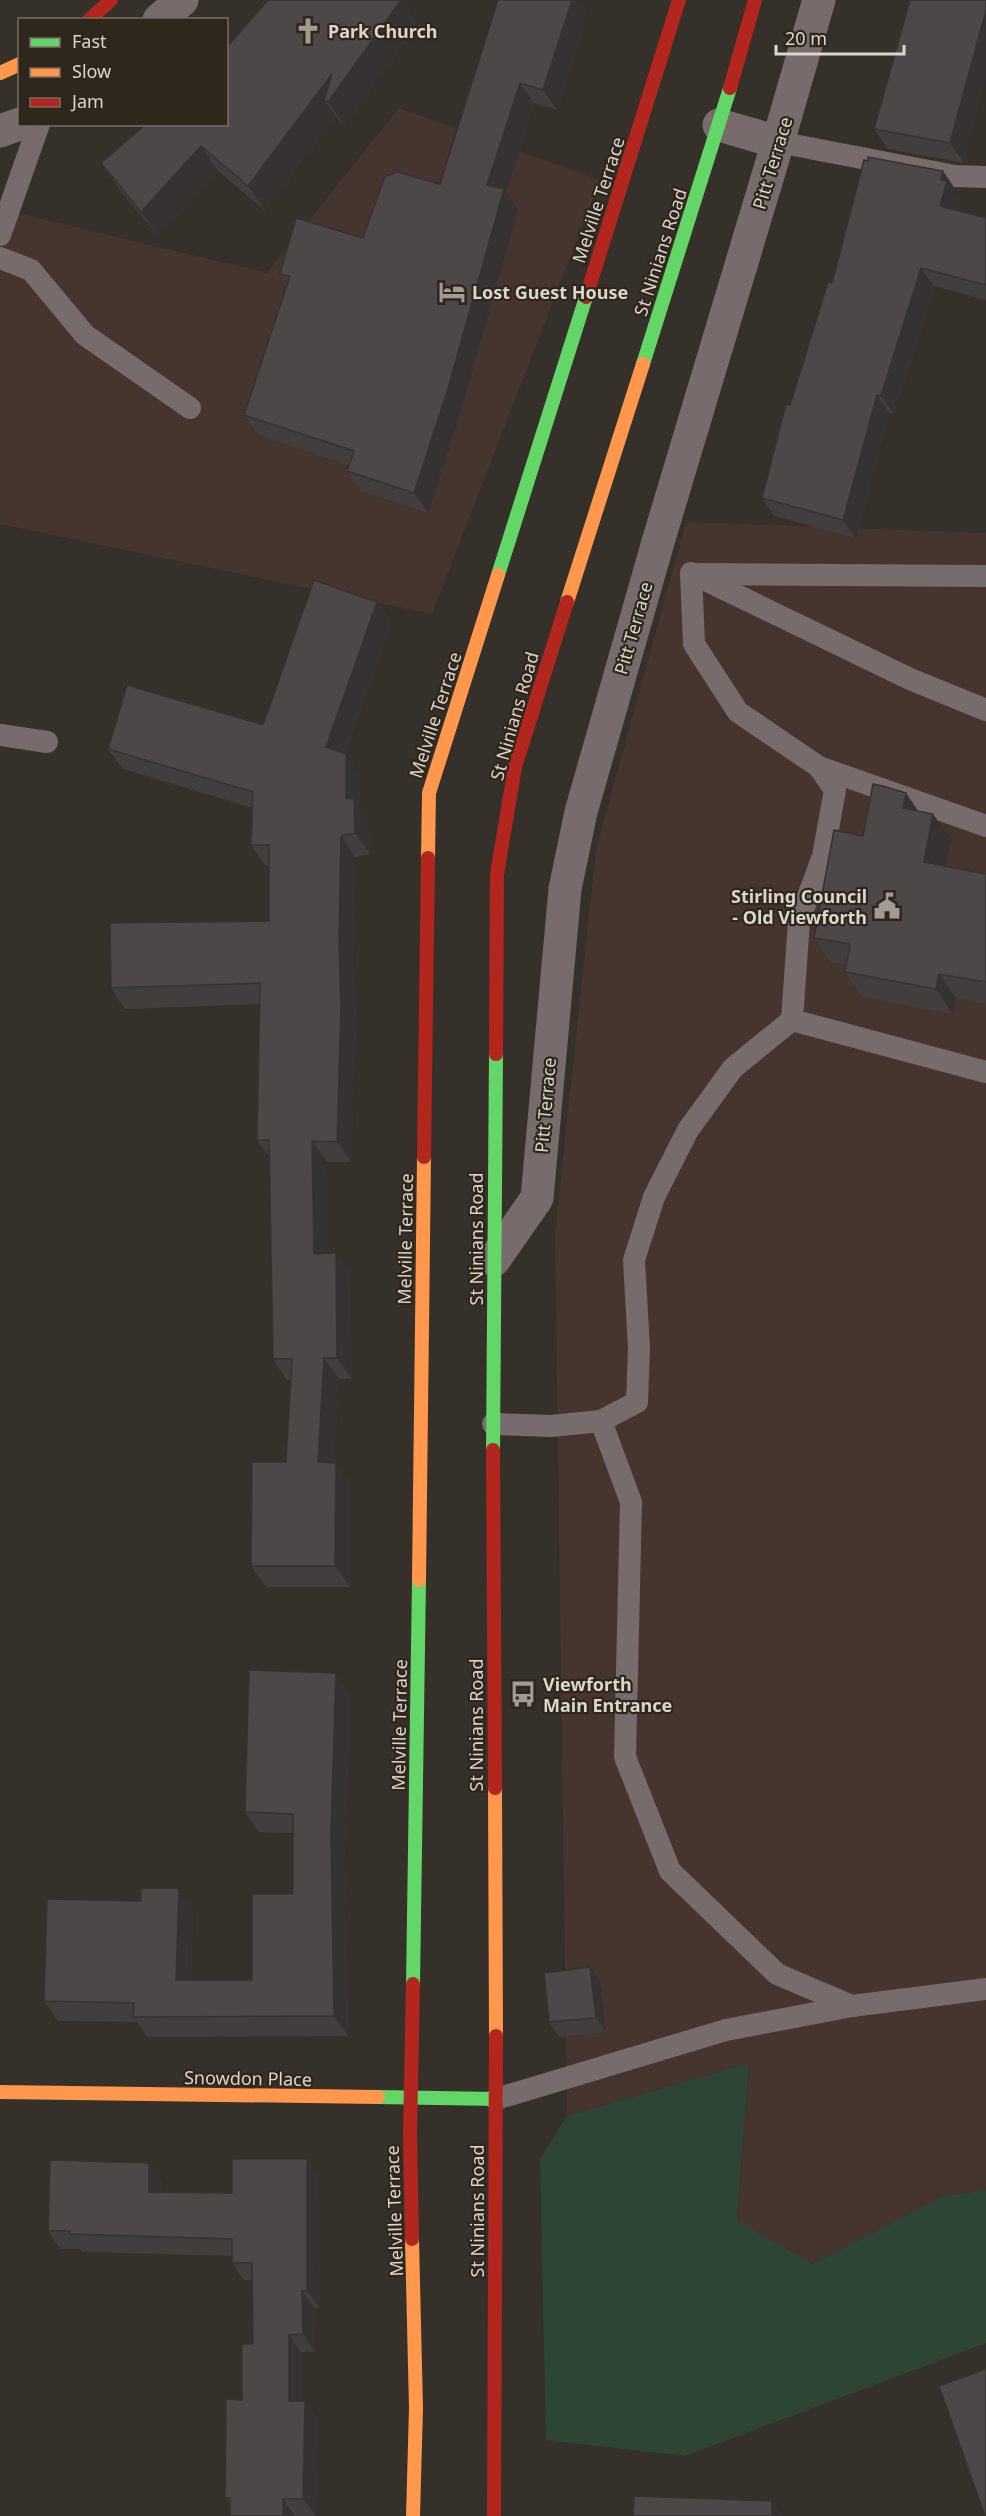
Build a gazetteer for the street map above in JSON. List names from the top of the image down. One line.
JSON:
{"streets":{"street":["Pitt Terrace","Melville Terrace","St Ninians Road","Snowdon Place"]},"crossings":[["Pitt Terrace","St Ninians Road"],["Melville Terrace","Snowdon Place"],["St Ninians Road","Snowdon Place"]],"places":{"church":["Park Church"],"hotel":["Lost Guest House"],"public building":["Stirling Council - Old Viewforth"],"bus stop":["Viewforth Main Entrance"]},"legend":["Fast","Slow","Jam"],"scale_bar":"20 m"}
